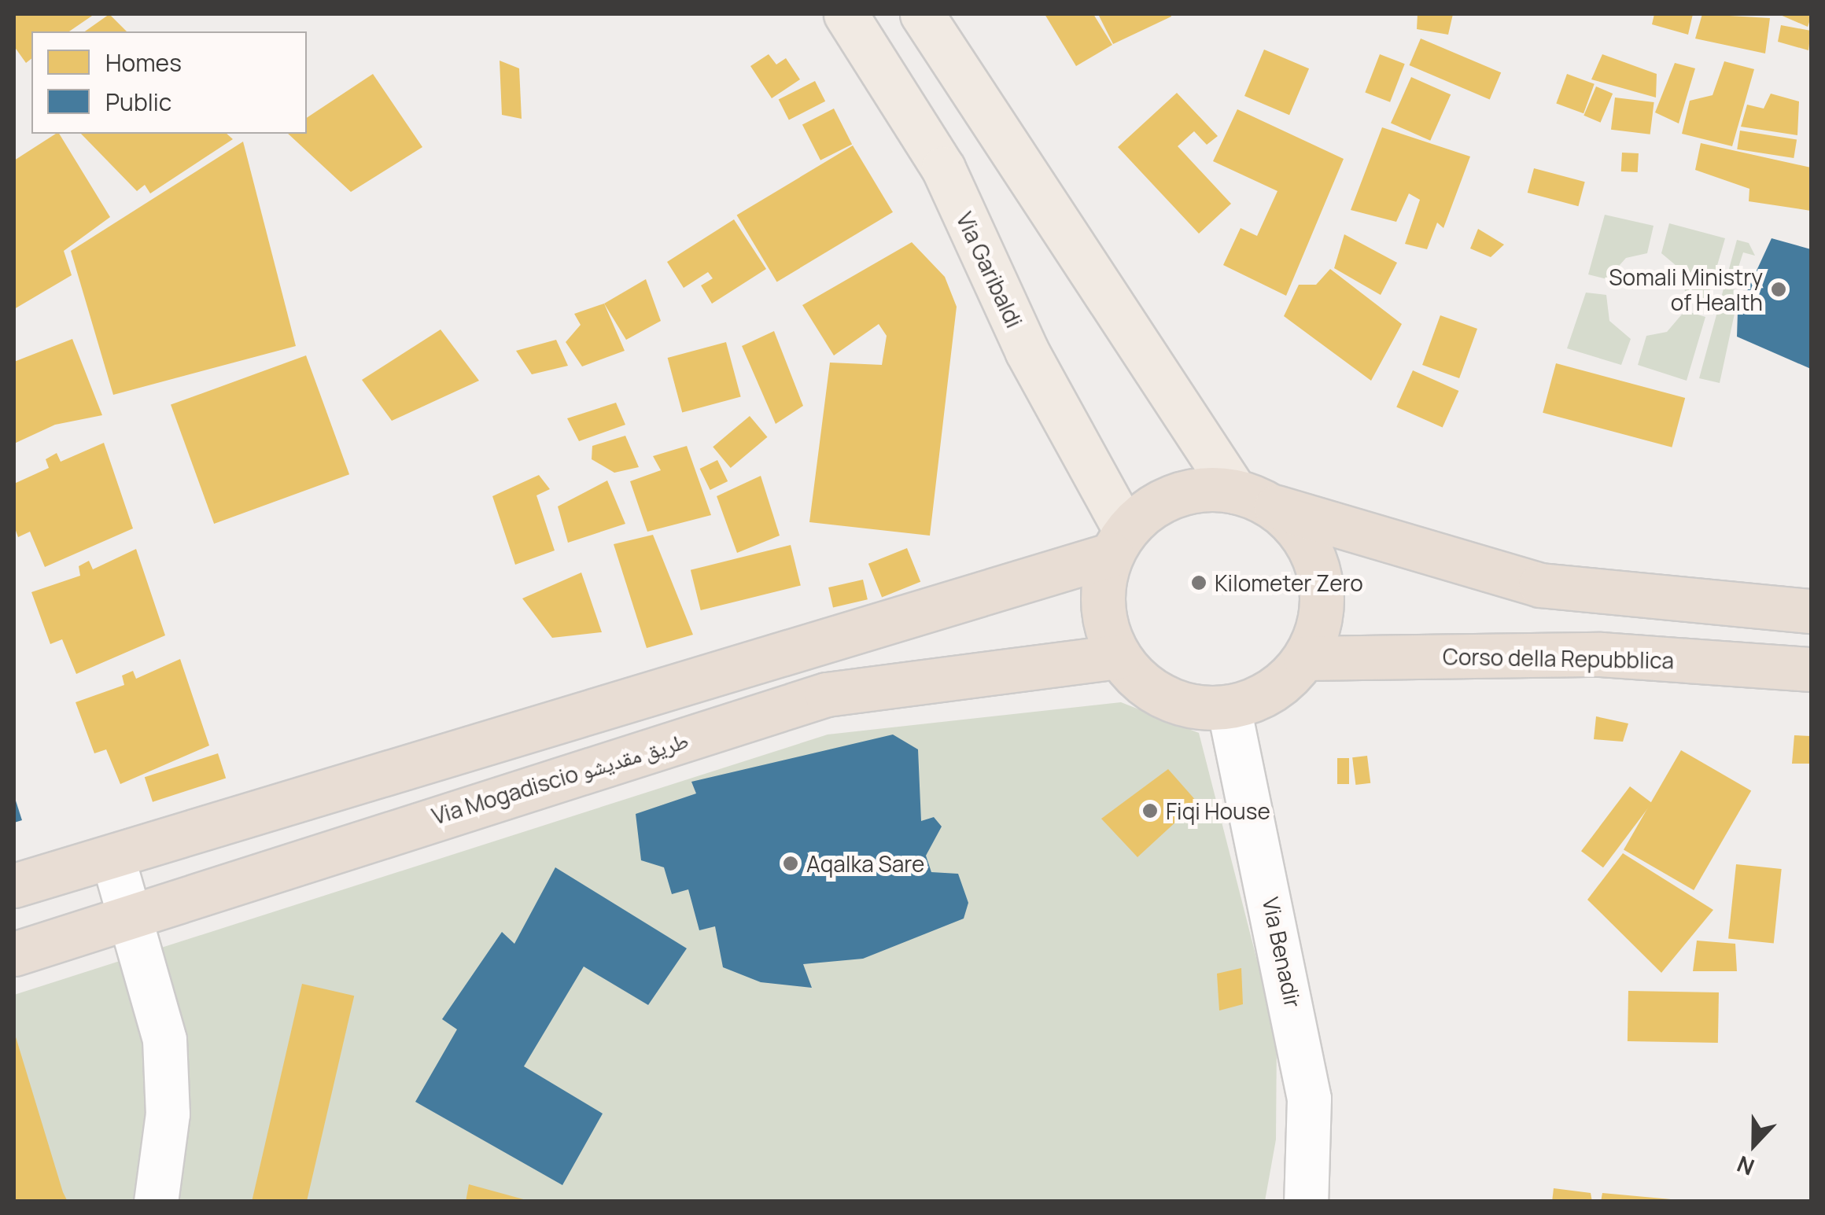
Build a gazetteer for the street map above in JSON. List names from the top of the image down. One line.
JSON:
{"streets":{"highway":["Corso della Repubblica","Via Mogadiscio طريق مقديشو"],"main road":["Via Garibaldi"],"street":["Via Benadir"]},"crossings":[["Via Garibaldi","Corso della Repubblica"],["Via Garibaldi","Via Mogadiscio طريق مقديشو"],["Via Garibaldi","Via Benadir"],["Corso della Repubblica","Via Mogadiscio طريق مقديشو"],["Corso della Repubblica","Via Benadir"],["Via Mogadiscio طريق مقديشو","Via Benadir"]],"places":["Somali Ministry of Health","Kilometer Zero","Fiqi House","Aqalka Sare"],"legend":["Homes","Public"],"north":"bottom"}
